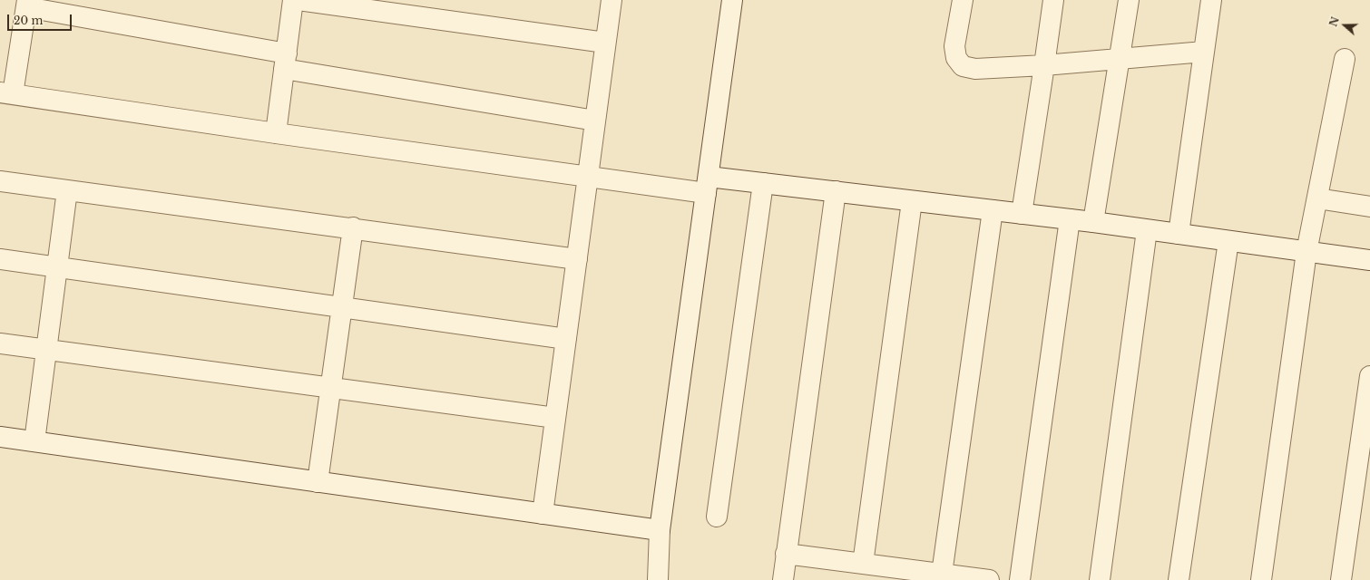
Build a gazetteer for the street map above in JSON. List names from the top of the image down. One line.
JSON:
{"scale_bar":"20 m","north":"left"}
